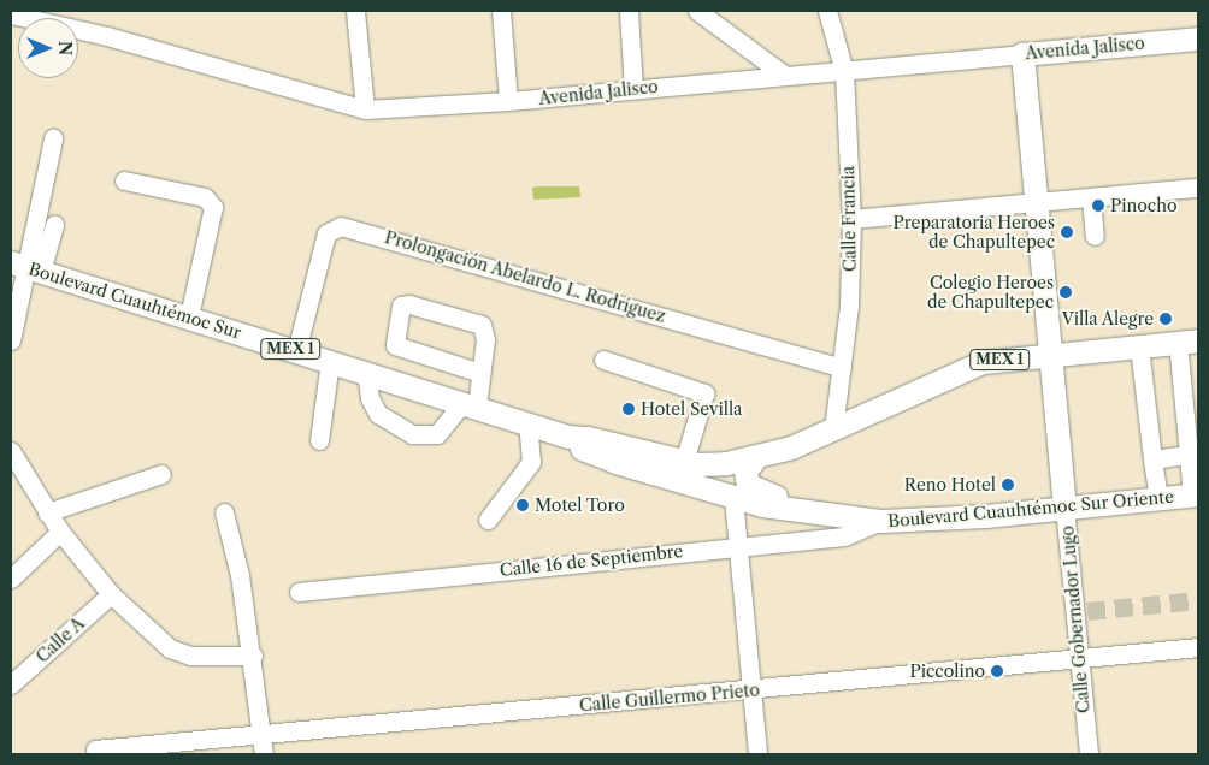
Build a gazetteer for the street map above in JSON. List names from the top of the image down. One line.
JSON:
{"streets":{"main road":["Avenida Jalisco","Boulevard Cuauhtémoc Sur","MEX 1","Boulevard Cuauhtémoc Sur Oriente","Calle Gobernador Lugo"],"street":["Calle Francia","Prolongación Abelardo L. Rodríguez","Calle 16 de Septiembre","Calle A","Calle Guillermo Prieto"]},"crossings":[["Avenida Jalisco","Calle Francia"],["Avenida Jalisco","Calle Gobernador Lugo"],["Calle Francia","Prolongación Abelardo L. Rodríguez"],["Calle Francia","MEX 1"],["Prolongación Abelardo L. Rodríguez","Boulevard Cuauhtémoc Sur"],["Boulevard Cuauhtémoc Sur","MEX 1"],["Boulevard Cuauhtémoc Sur","Boulevard Cuauhtémoc Sur Oriente"],["MEX 1","Calle Gobernador Lugo"],["Boulevard Cuauhtémoc Sur Oriente","Calle 16 de Septiembre"],["Boulevard Cuauhtémoc Sur Oriente","Calle Gobernador Lugo"],["Calle Gobernador Lugo","Calle Guillermo Prieto"]],"places":["Pinocho","Preparatoria Heroes de Chapultepec","Colegio Heroes de Chapultepec","Villa Alegre","Hotel Sevilla","Reno Hotel","Motel Toro","Piccolino"],"north":"right"}
